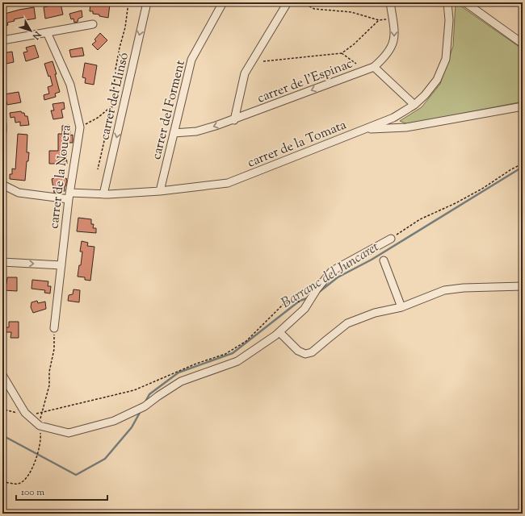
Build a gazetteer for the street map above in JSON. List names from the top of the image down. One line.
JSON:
{"streets":{"street":["carrer de l'Espinac","carrer del Llinsó","carrer del Forment","carrer de la Tomata","carrer de la Nouera"]},"crossings":[["carrer de l'Espinac","carrer del Forment"],["carrer del Llinsó","carrer de la Tomata"],["carrer del Forment","carrer de la Tomata"],["carrer de la Tomata","carrer de la Nouera"]],"one_way":["carrer de l'Espinac","carrer del Llinsó"],"water":["Barranc del Juncaret"],"scale_bar":"100 m","north":"bottom right"}
